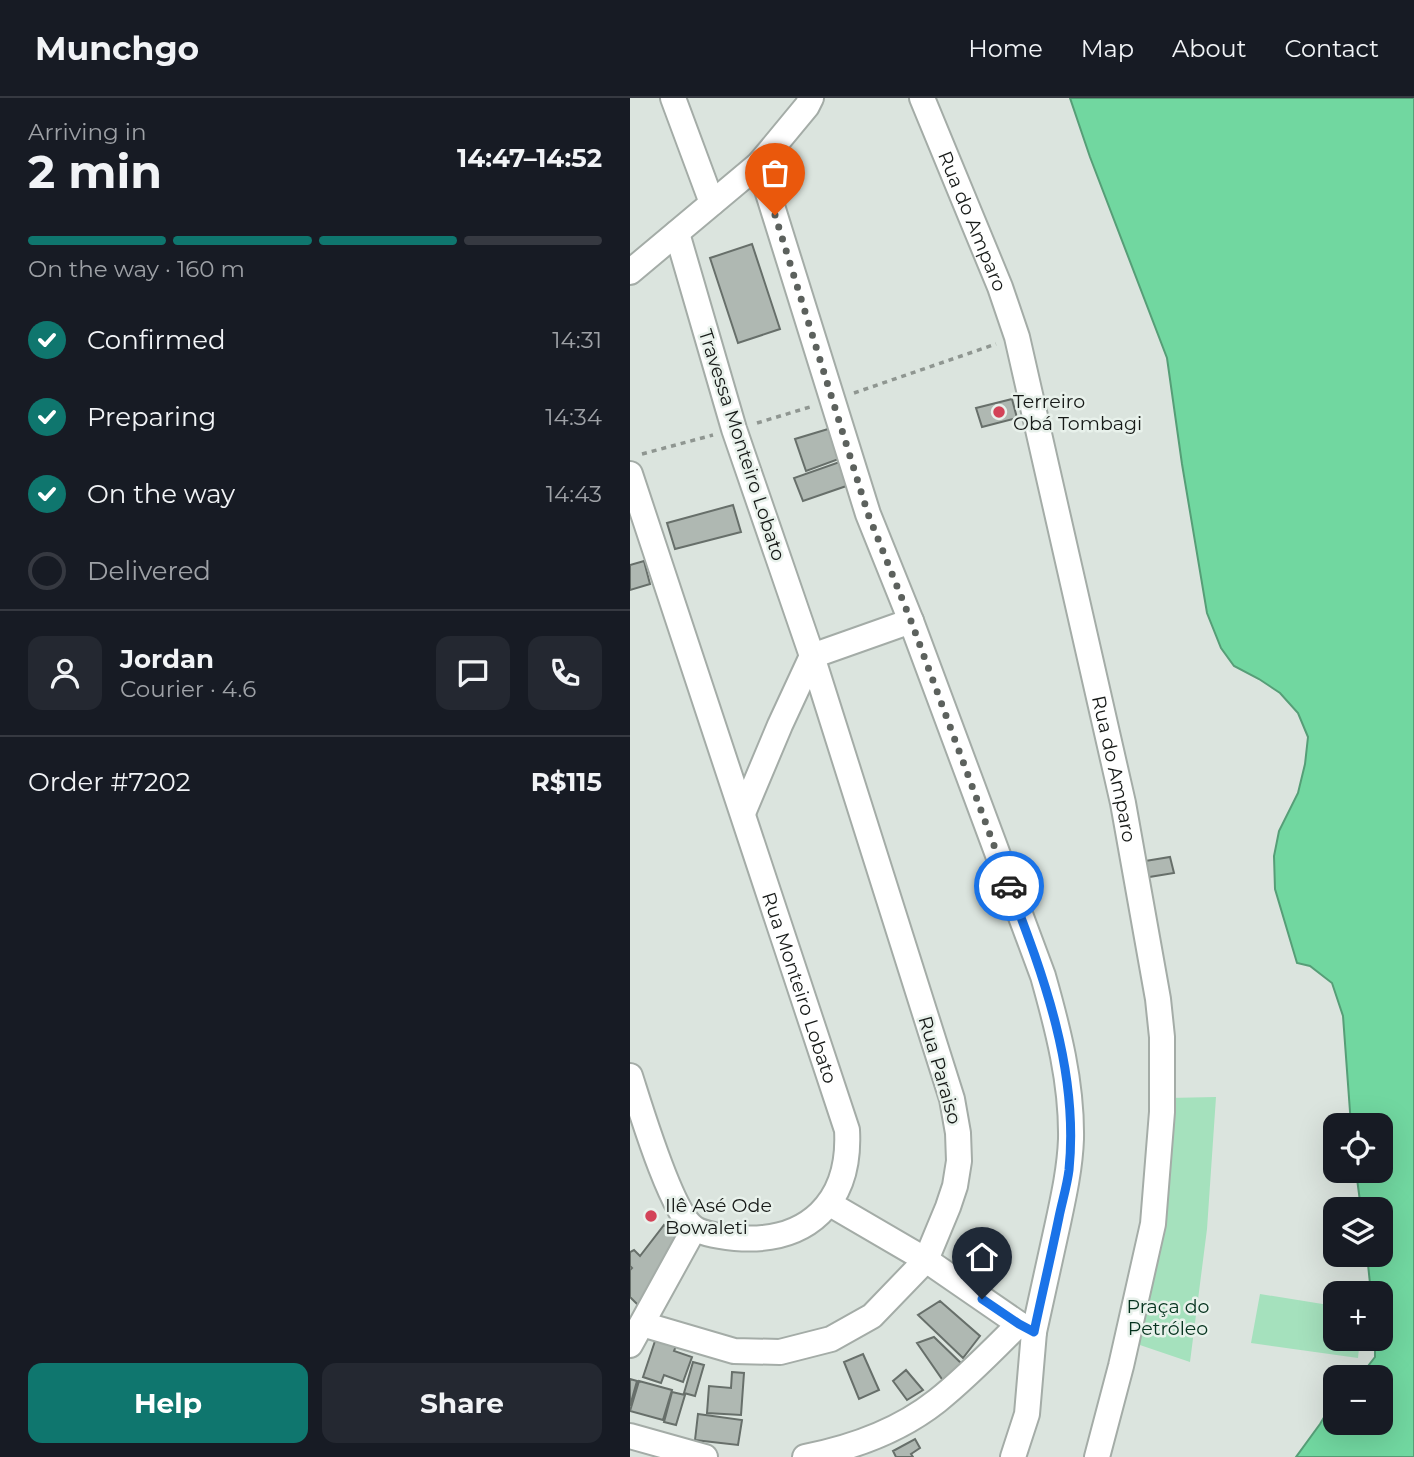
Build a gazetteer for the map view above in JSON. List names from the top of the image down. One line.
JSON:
{"streets":{"street":["Rua do Amparo","Travessa Monteiro Lobato","Rua Monteiro Lobato","Rua Paraiso"]},"crossings":[["Travessa Monteiro Lobato","Rua Paraiso"]],"parks":["Praça do Petróleo"],"places":["Terreiro Obá Tombagi","Ilê Asé Ode Bowaleti"],"page":{"header":"Munchgo","nav":["Home","Map","About","Contact"],"heading":["2 min","Arriving in","14:47–14:52"],"panel":["Jordan","Courier · 4.6","Order #7202","R$115"],"bar":"On the way · 160 m","list":[["Confirmed","14:31"],["Preparing","14:34"],["On the way","14:43"],"Delivered"],"map_buttons":["+","−"],"buttons":["Help","Share"]}}
